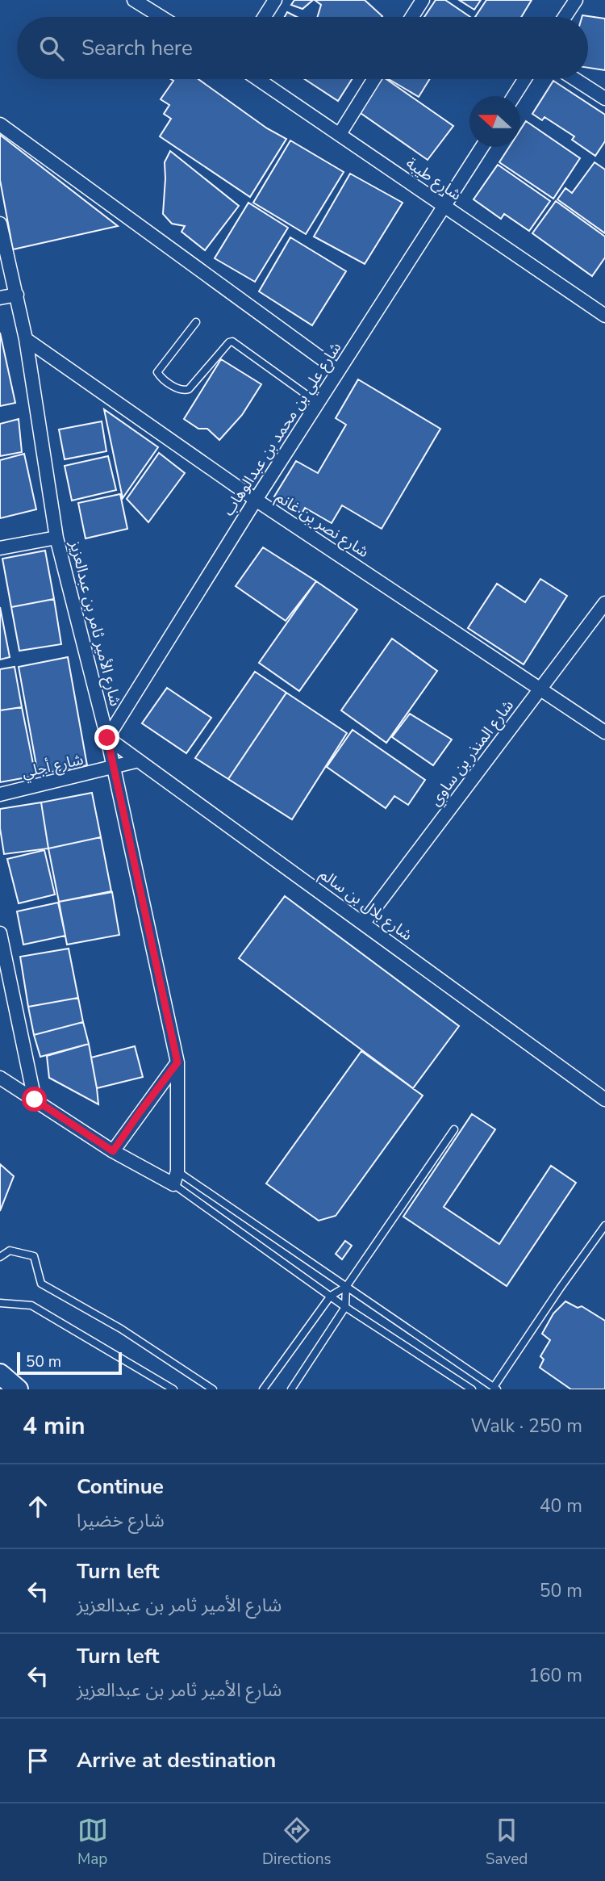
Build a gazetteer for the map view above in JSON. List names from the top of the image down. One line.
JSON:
{"streets":{"street":["شارع طيبة","شارع علي بن محمد بن عبدالوهاب","شارع نصر بن غانم","شارع الأمير ثامر بن عبدالعزيز","شارع المنذر بن ساوي","شارع أجلي","شارع بلال بن سالم"]},"crossings":[["شارع طيبة","شارع علي بن محمد بن عبدالوهاب"],["شارع علي بن محمد بن عبدالوهاب","شارع نصر بن غانم"],["شارع علي بن محمد بن عبدالوهاب","شارع الأمير ثامر بن عبدالعزيز"],["شارع علي بن محمد بن عبدالوهاب","شارع بلال بن سالم"],["شارع نصر بن غانم","شارع الأمير ثامر بن عبدالعزيز"],["شارع نصر بن غانم","شارع المنذر بن ساوي"],["شارع الأمير ثامر بن عبدالعزيز","شارع أجلي"],["شارع الأمير ثامر بن عبدالعزيز","شارع بلال بن سالم"],["شارع المنذر بن ساوي","شارع بلال بن سالم"],["شارع أجلي","شارع بلال بن سالم"]],"scale_bar":"50 m","north":"left","page":{"search":"Search here","scale":"50 m","heading":["4 min","Walk · 250 m"],"list":[["Continue","شارع خضيرا","40 m"],["Turn left","شارع الأمير ثامر بن عبدالعزيز","50 m"],["Turn left","شارع الأمير ثامر بن عبدالعزيز","160 m"],"Arrive at destination"],"nav":["Map","Directions","Saved"]}}
